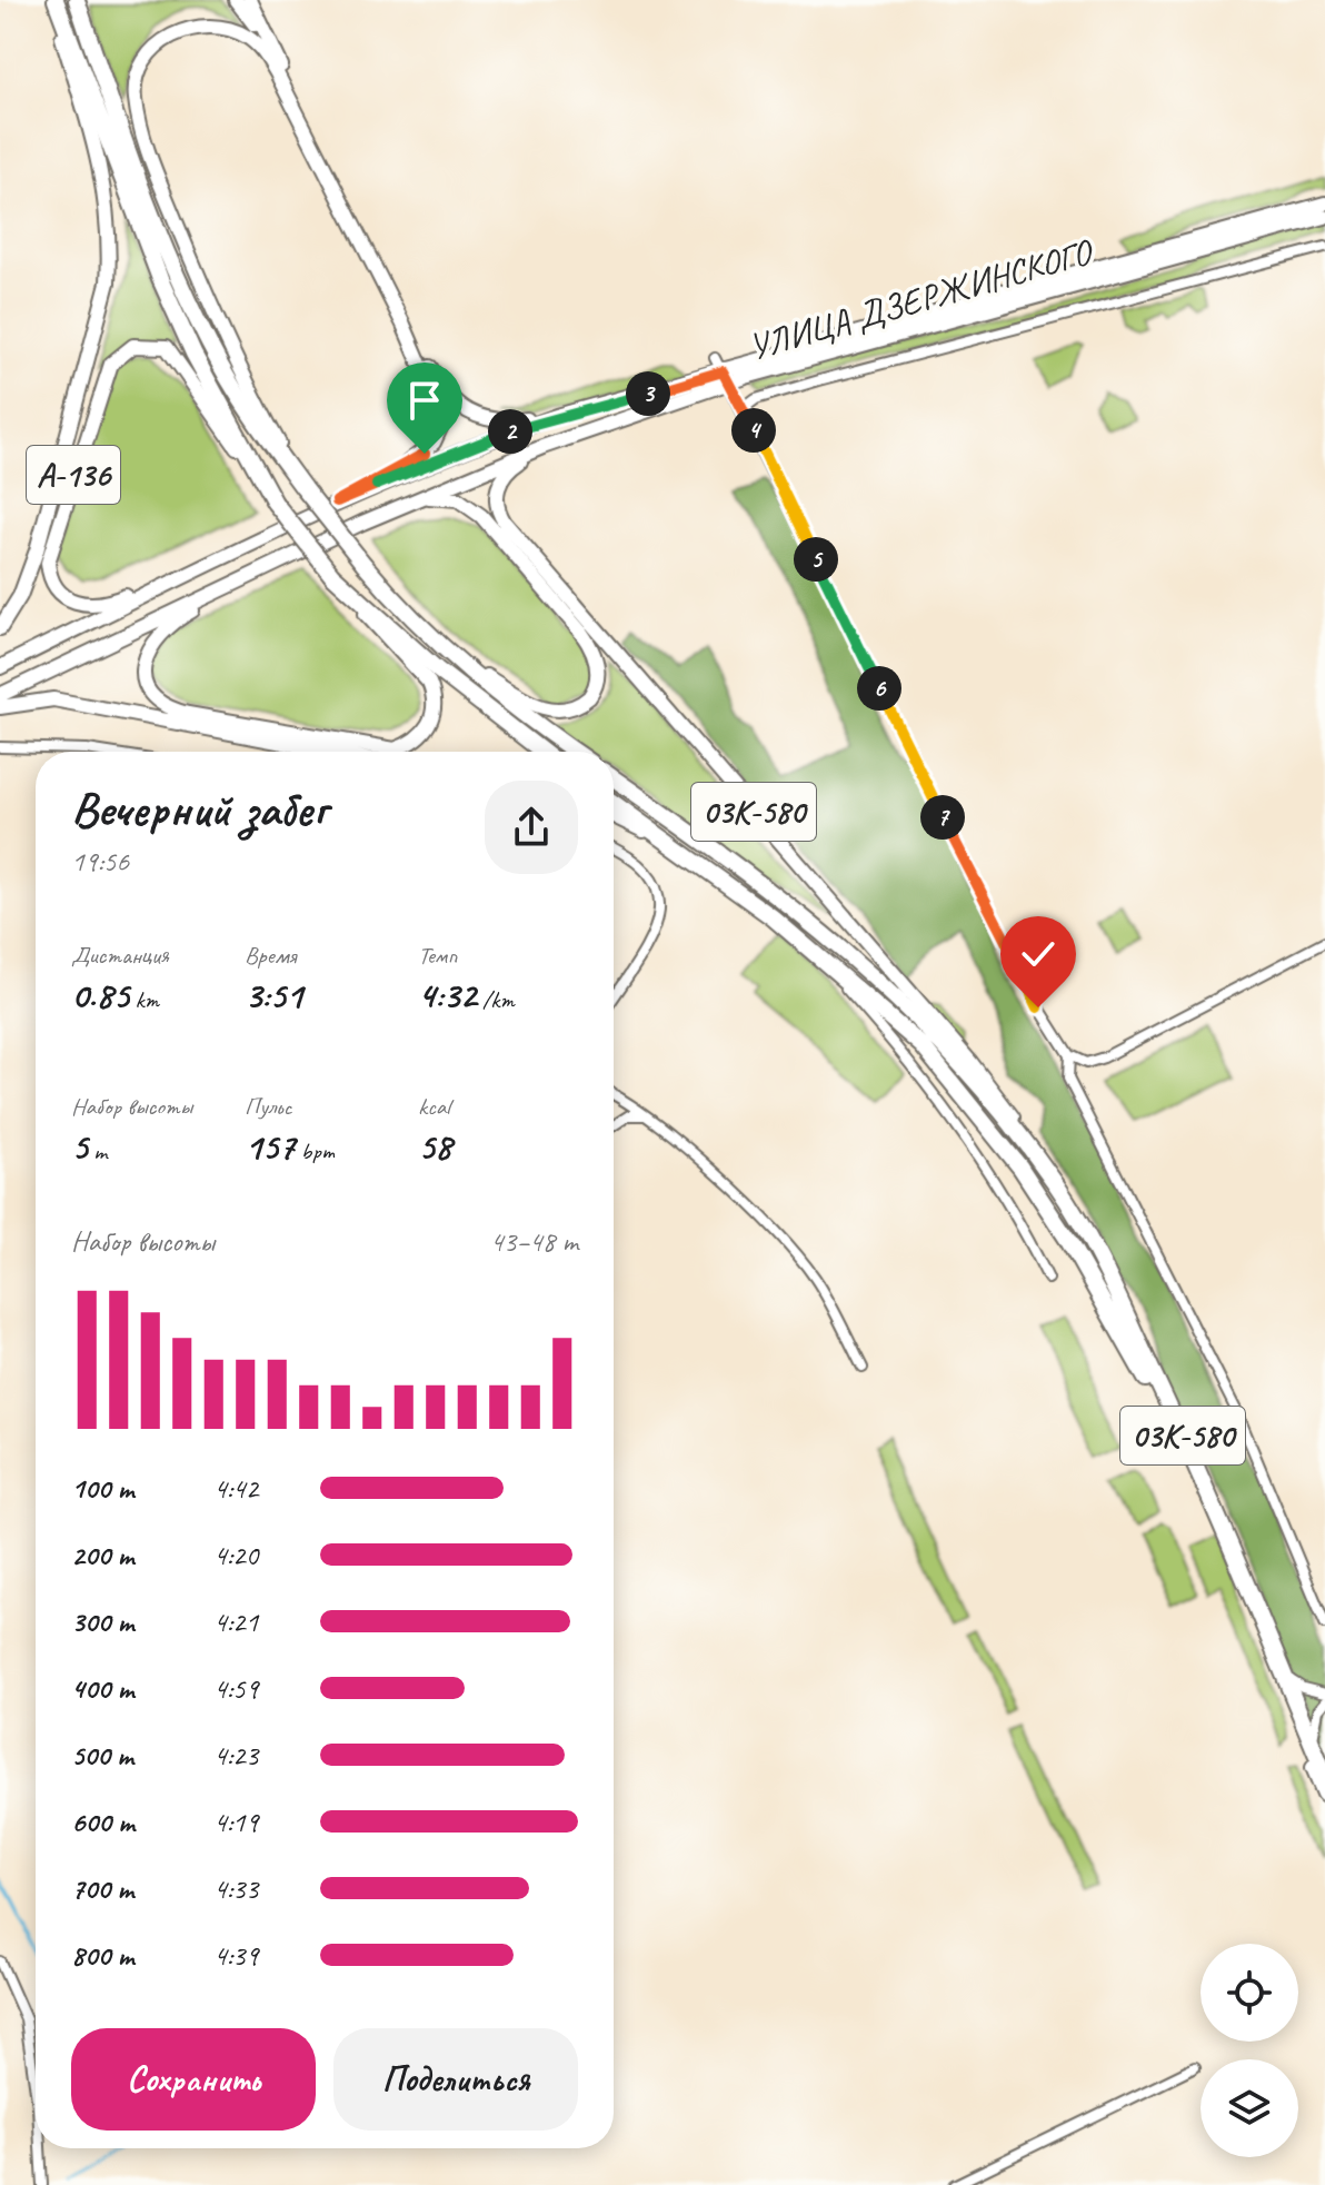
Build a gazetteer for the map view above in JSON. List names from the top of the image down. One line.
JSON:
{"streets":{"highway":["А-136","03К-580"],"main road":["УЛИЦА ДЗЕРЖИНСКОГО"]},"crossings":[["УЛИЦА ДЗЕРЖИНСКОГО","А-136"],["УЛИЦА ДЗЕРЖИНСКОГО","03К-580"]],"page":{"pins":["3","4","2","5","6","7"],"heading":["Вечерний забег","19:56"],"stats":[["Дистанция","0.85 km"],["Время","3:51"],["Темп","4:32 /km"],["Набор высоты","5 m"],["Пульс","157 bpm"],["kcal","58"]],"chart":["Набор высоты","43–48 m"],"list":[{"name":"100 m","note":"4:42"},{"name":"200 m","note":"4:20"},{"name":"300 m","note":"4:21"},{"name":"400 m","note":"4:59"},{"name":"500 m","note":"4:23"},{"name":"600 m","note":"4:19"},{"name":"700 m","note":"4:33"},{"name":"800 m","note":"4:39"}],"buttons":["Сохранить","Поделиться"]}}
